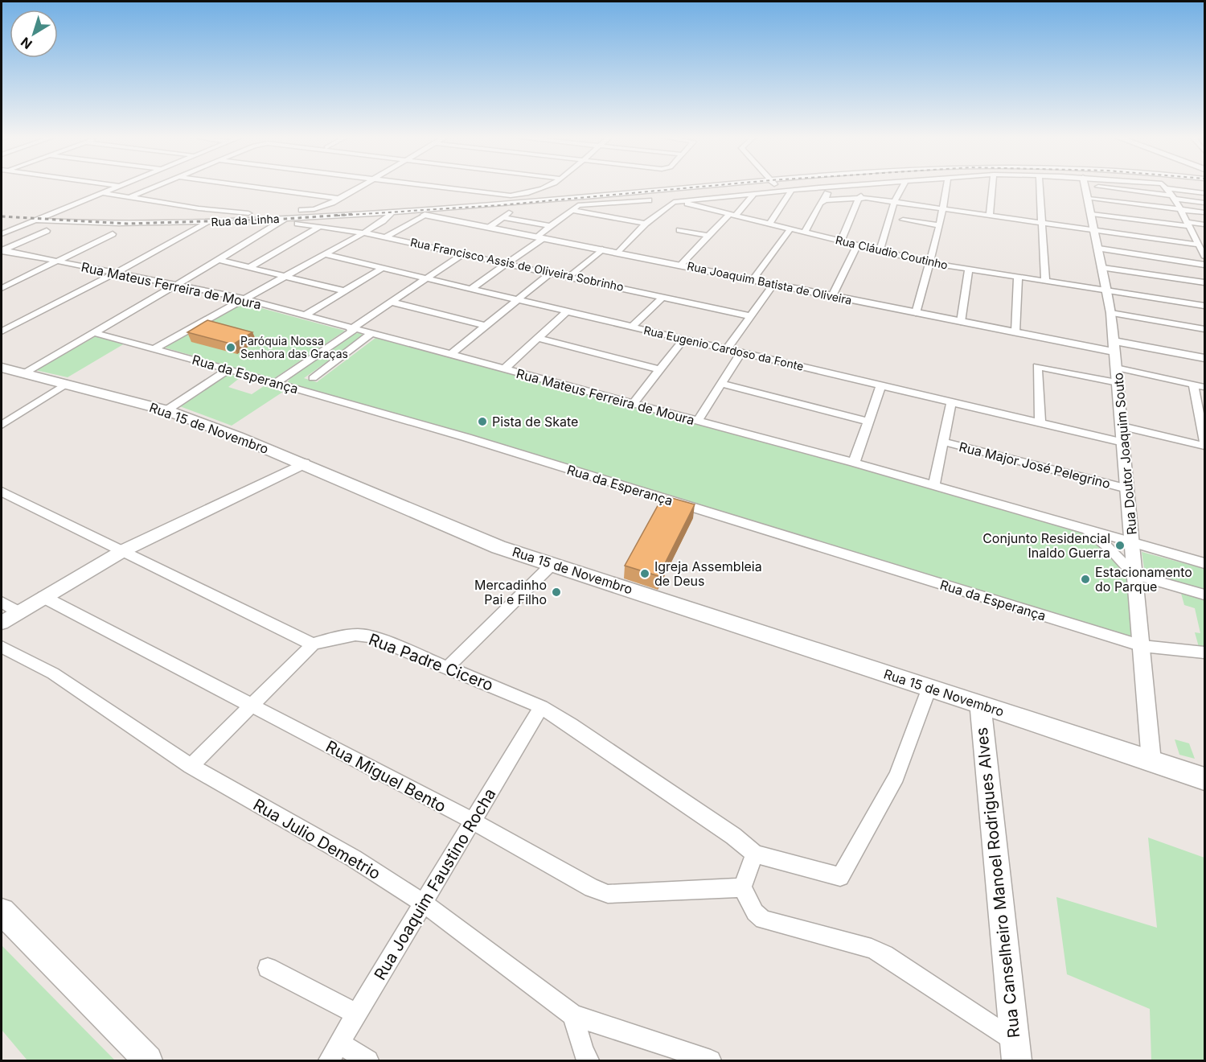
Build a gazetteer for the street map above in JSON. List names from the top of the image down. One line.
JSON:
{"streets":{"main road":["Rua 15 de Novembro","Rua Canselheiro Manoel Rodrigues Alves"],"street":["Rua da Linha","Rua Cláudio Coutinho","Rua Francisco Assis de Oliveira Sobrinho","Rua Joaquim Batista de Oliveira","Rua Mateus Ferreira de Moura","Rua Eugenio Cardoso da Fonte","Rua da Esperança","Rua Doutor Joaquim Souto","Rua Major José Pelegrino","Rua Padre Cicero","Rua Miguel Bento","Rua Julio Demetrio","Rua Joaquim Faustino Rocha"]},"crossings":[["Rua da Linha","Rua Francisco Assis de Oliveira Sobrinho"],["Rua Cláudio Coutinho","Rua Doutor Joaquim Souto"],["Rua Joaquim Batista de Oliveira","Rua Doutor Joaquim Souto"],["Rua Mateus Ferreira de Moura","Rua Doutor Joaquim Souto"],["Rua Eugenio Cardoso da Fonte","Rua Doutor Joaquim Souto"],["Rua da Esperança","Rua Doutor Joaquim Souto"],["Rua 15 de Novembro","Rua Doutor Joaquim Souto"],["Rua 15 de Novembro","Rua Canselheiro Manoel Rodrigues Alves"],["Rua Doutor Joaquim Souto","Rua Major José Pelegrino"],["Rua Padre Cicero","Rua Joaquim Faustino Rocha"],["Rua Miguel Bento","Rua Joaquim Faustino Rocha"],["Rua Julio Demetrio","Rua Joaquim Faustino Rocha"]],"places":["Paróquia Nossa Senhora das Graças","Pista de Skate","Conjunto Residencial Inaldo Guerra","Igreja Assembleia de Deus","Estacionamento do Parque","Mercadinho Pai e Filho"],"north":"bottom left"}
